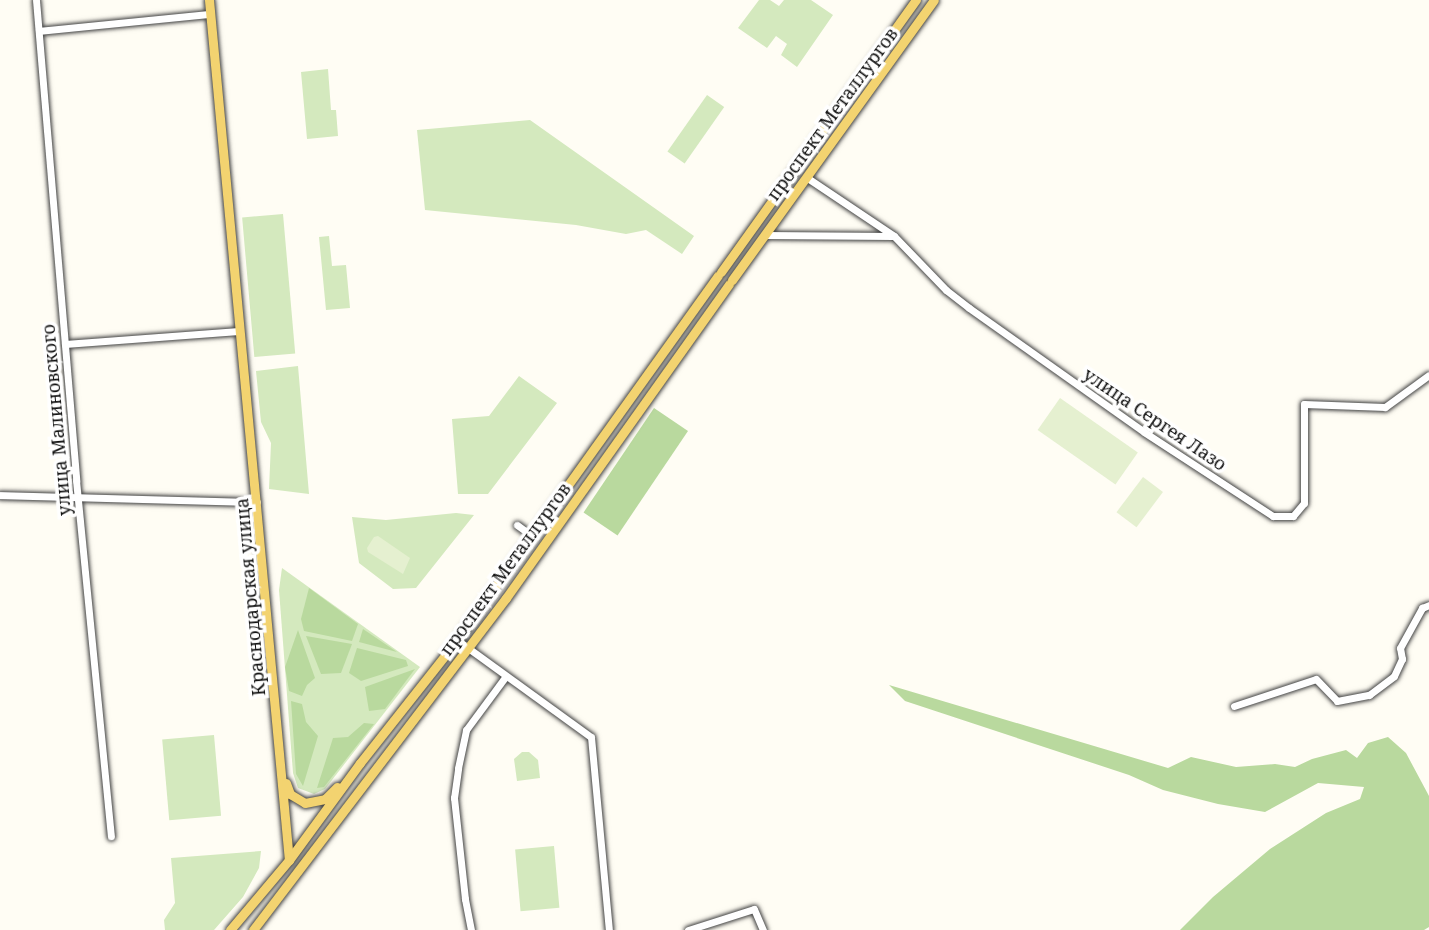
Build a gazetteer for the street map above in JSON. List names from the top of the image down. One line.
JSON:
{"streets":{"main road":["проспект Металлургов","Краснодарская улица"],"street":["улица Сергея Лазо","улица Малиновского"]},"crossings":[["проспект Металлургов","улица Сергея Лазо"],["проспект Металлургов","Краснодарская улица"]]}
